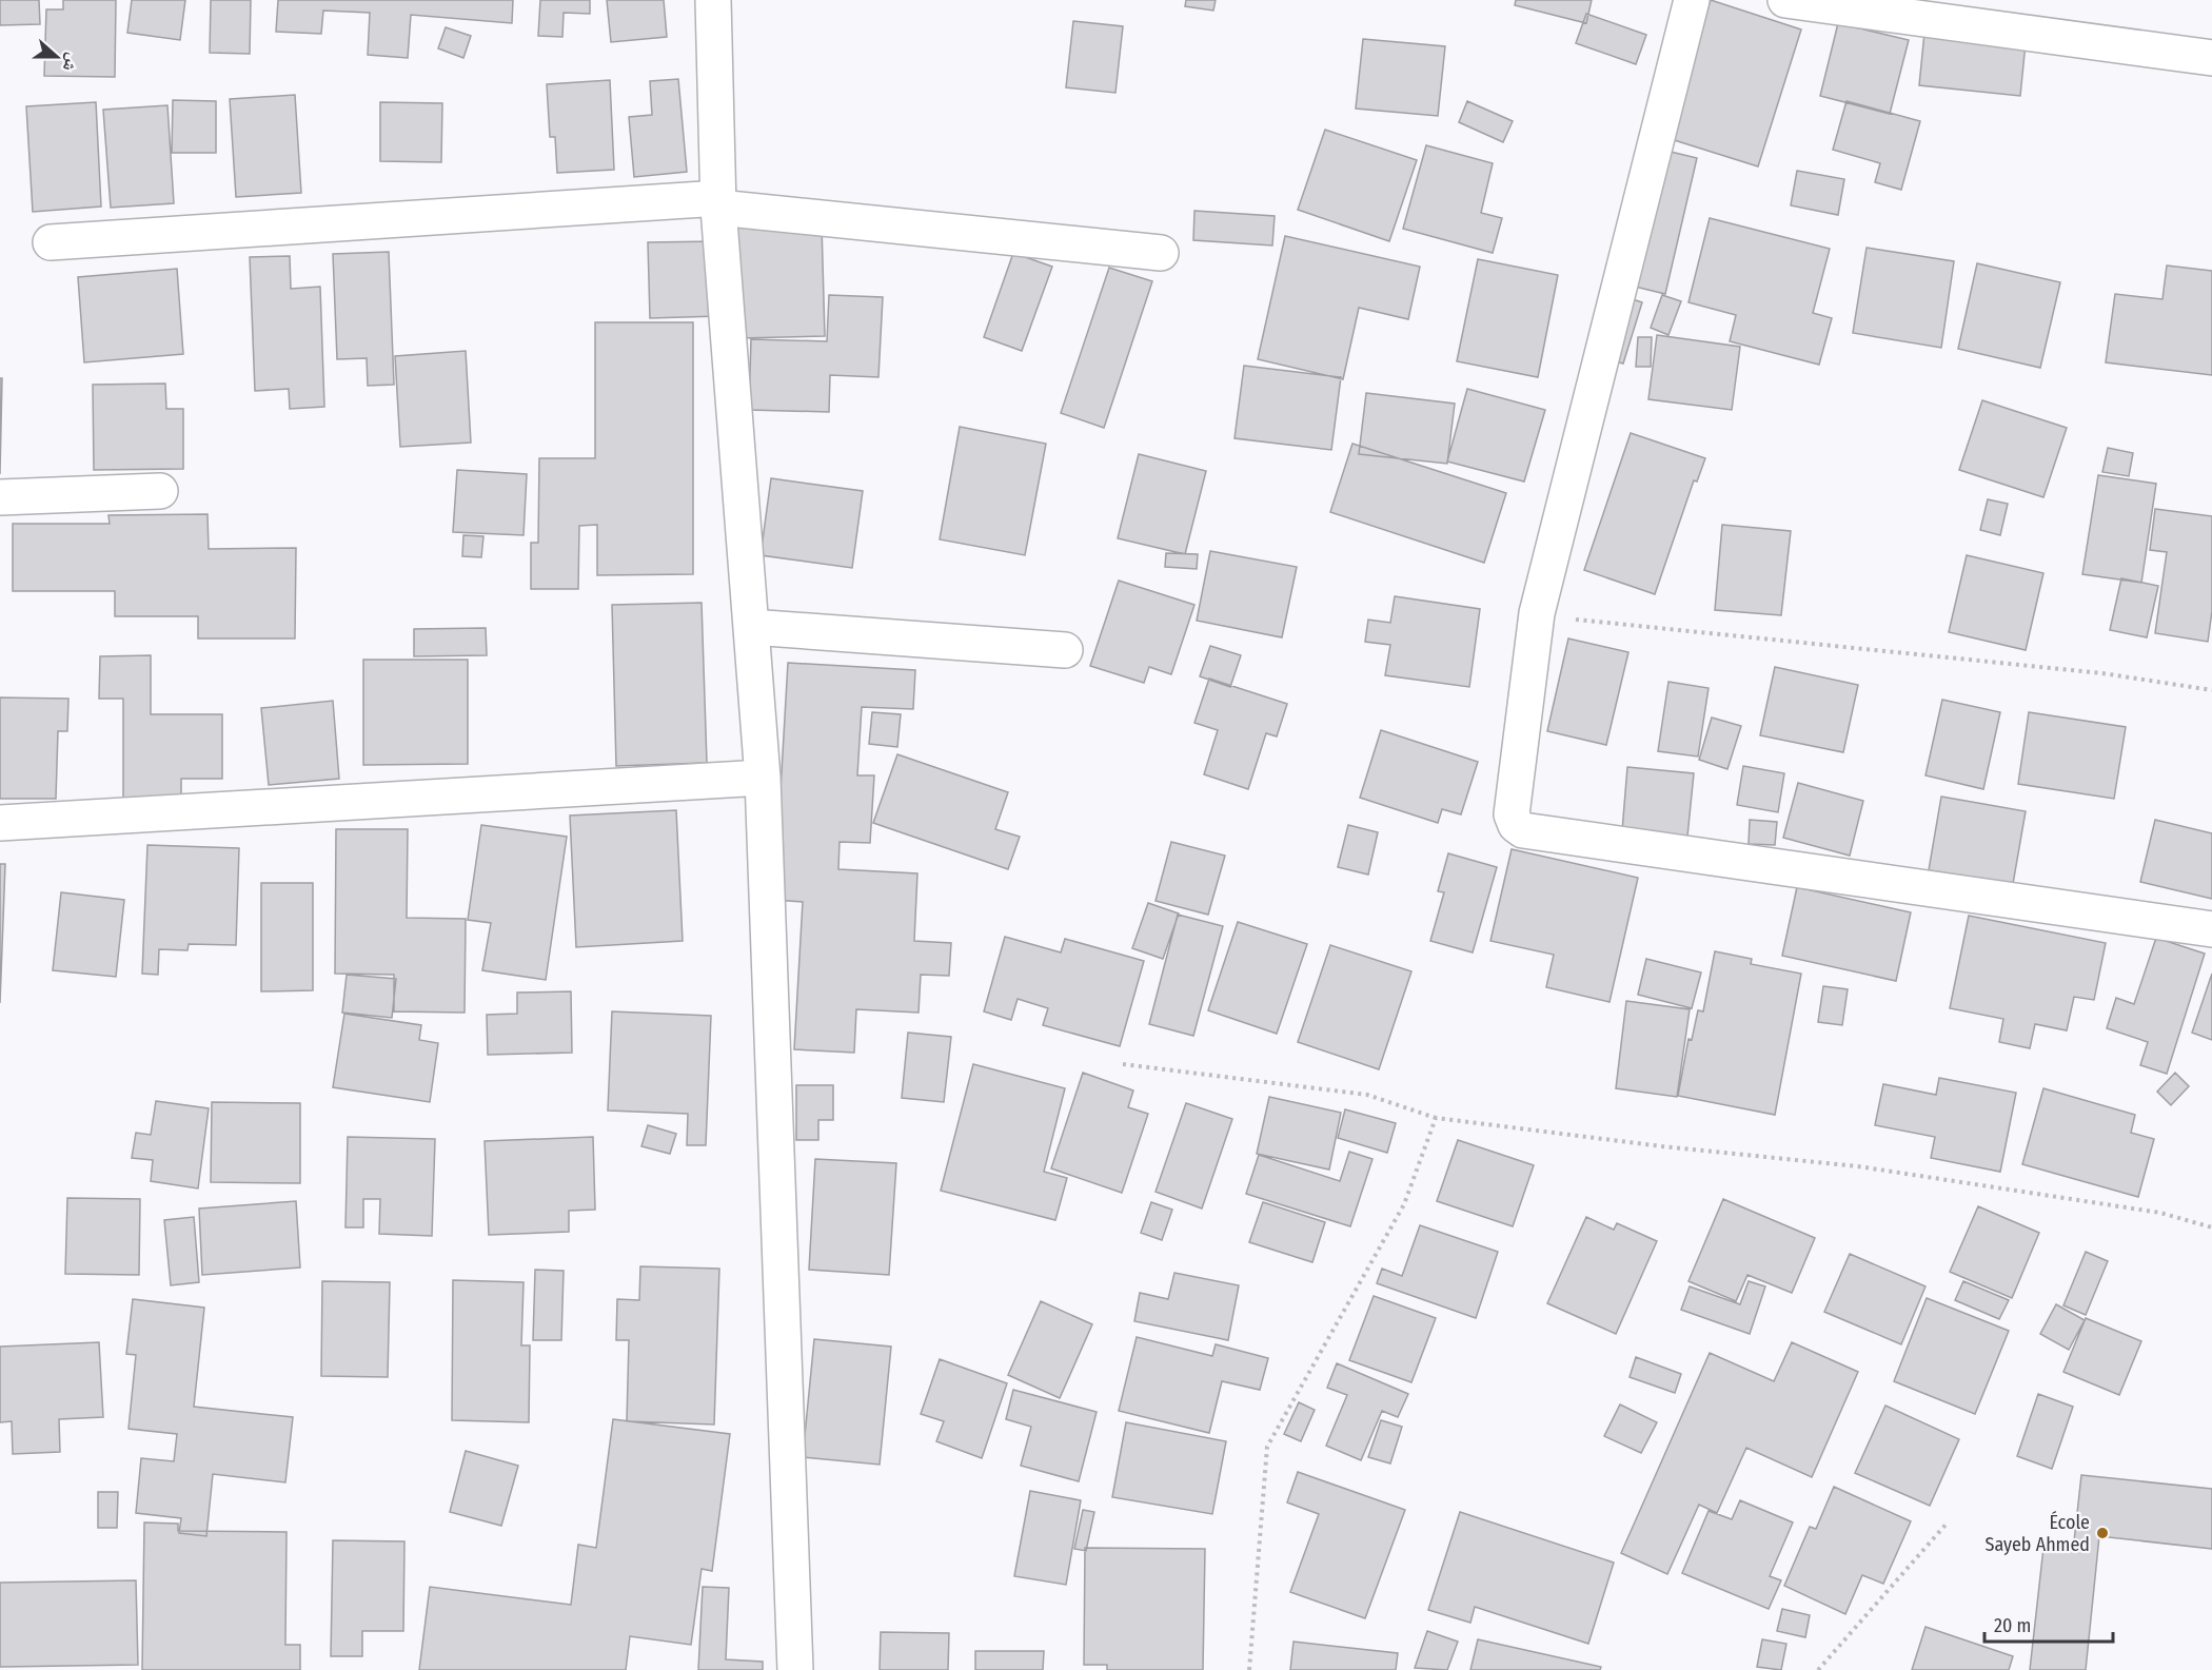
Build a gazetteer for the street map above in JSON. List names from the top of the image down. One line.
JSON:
{"places":["École Sayeb Ahmed"],"scale_bar":"20 m","north":"right"}
